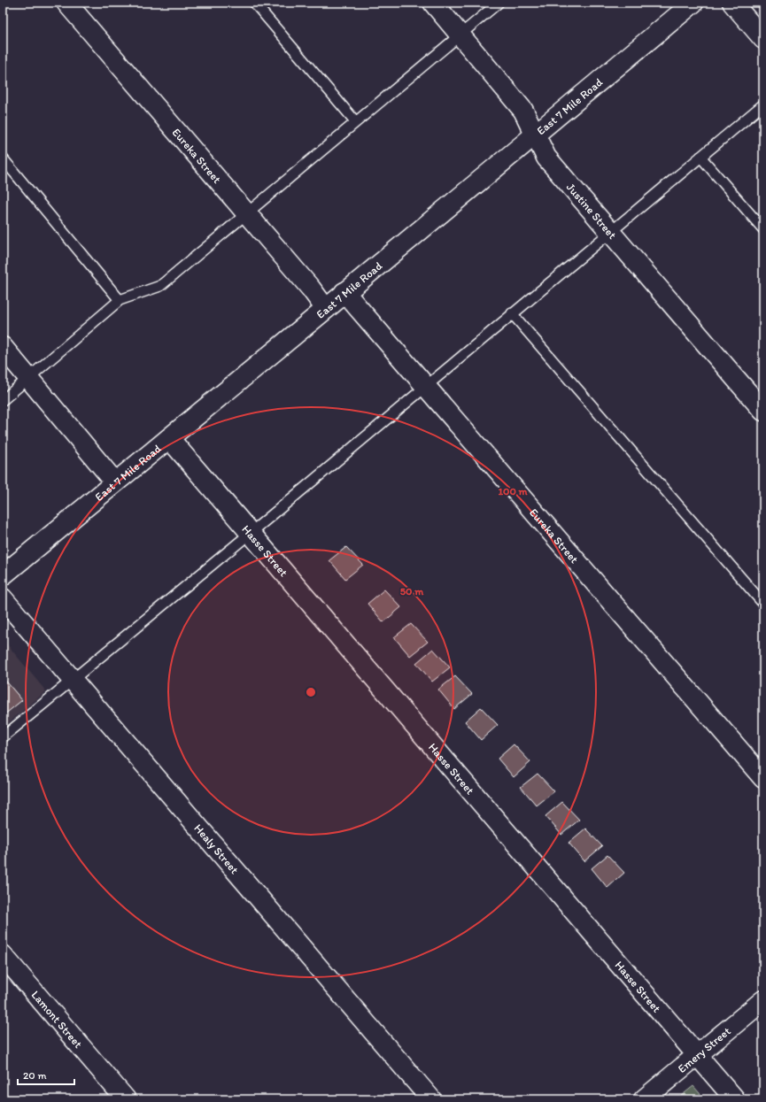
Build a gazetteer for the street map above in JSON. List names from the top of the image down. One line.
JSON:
{"streets":{"street":["East 7 Mile Road","Eureka Street","Justine Street","Hasse Street","Healy Street","Lamont Street","Emery Street"]},"crossings":[["East 7 Mile Road","Eureka Street"],["East 7 Mile Road","Justine Street"],["East 7 Mile Road","Hasse Street"],["Hasse Street","Emery Street"]],"scale_bar":"20 m","rings":["100 m","50 m"]}
